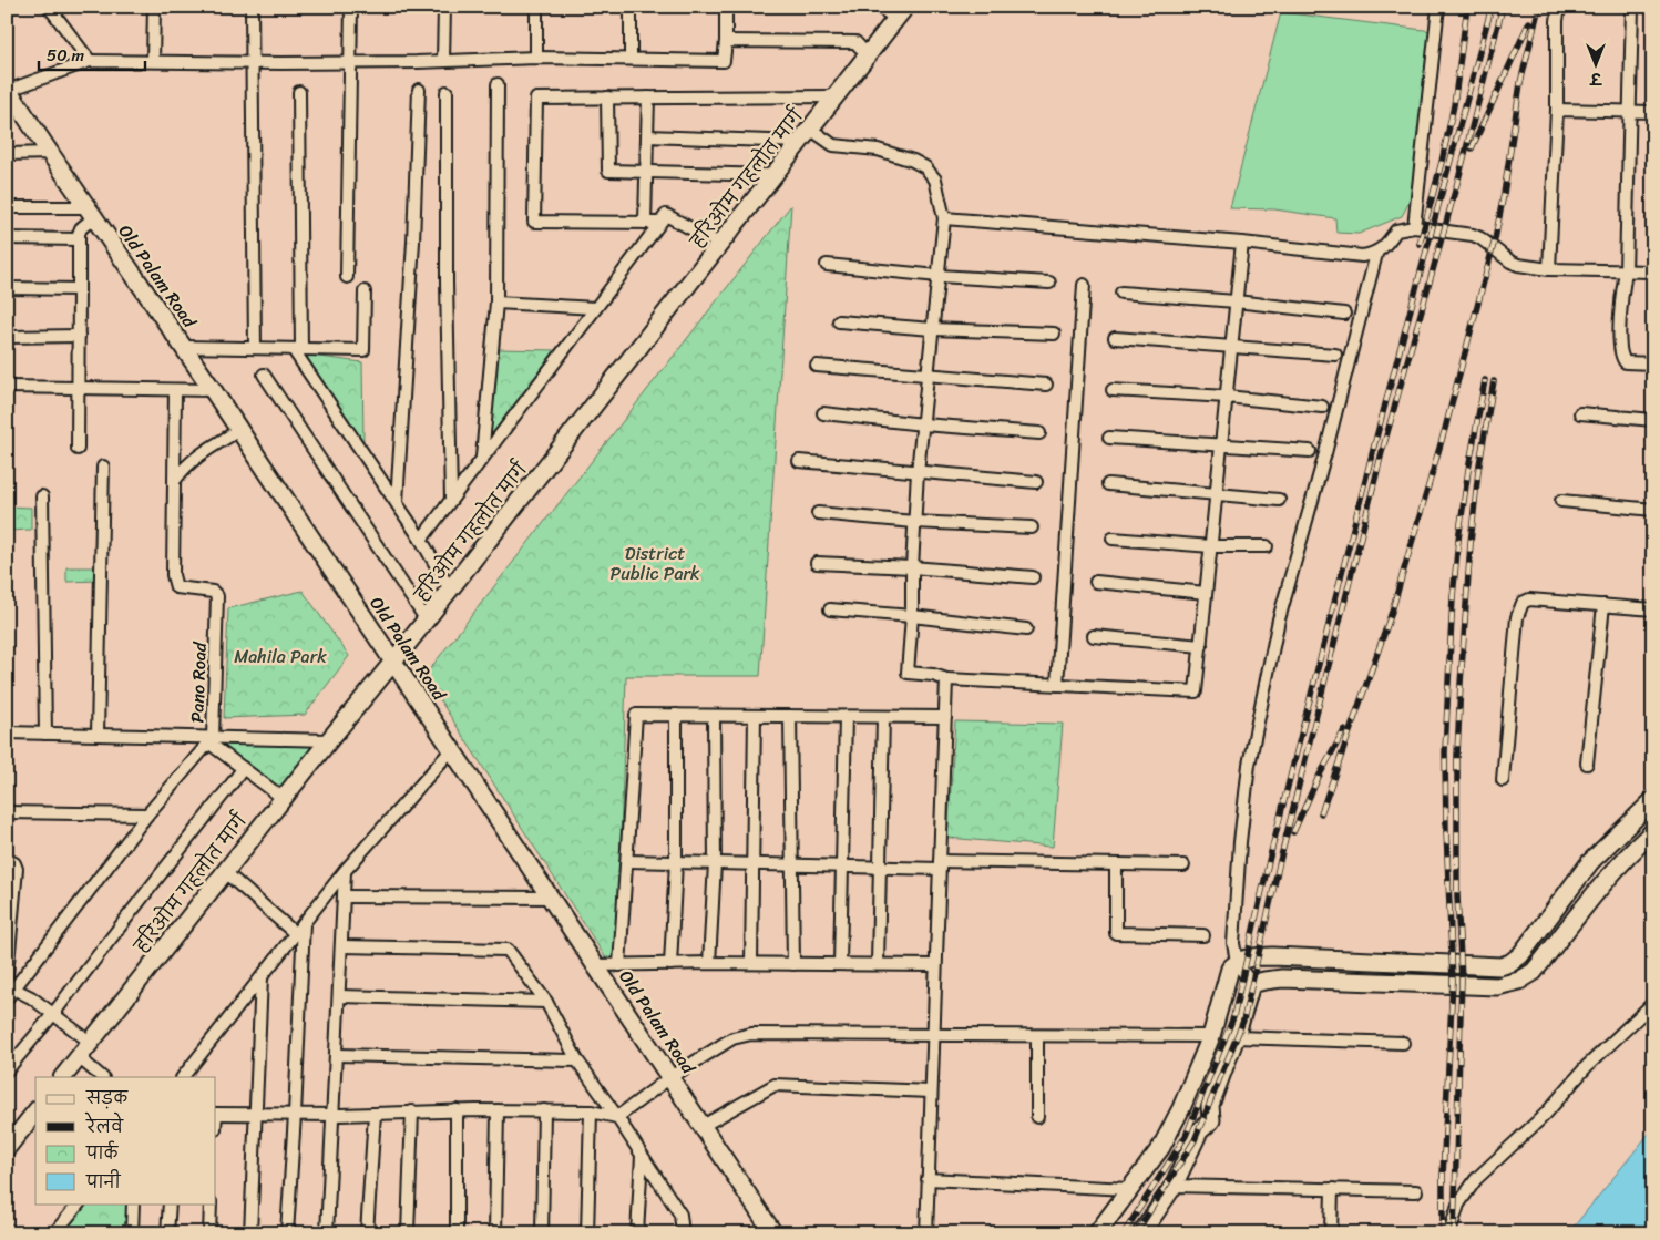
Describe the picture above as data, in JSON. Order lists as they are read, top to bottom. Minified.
{"streets":{"street":["हरिओम गहलोत मार्ग","Old Palam Road","Pano Road"]},"crossings":[["हरिओम गहलोत मार्ग","Old Palam Road"]],"parks":["District Public Park","Mahila Park"],"legend":["सड़क","रेलवे","पार्क","पानी"],"scale_bar":"50 m","north":"bottom"}
